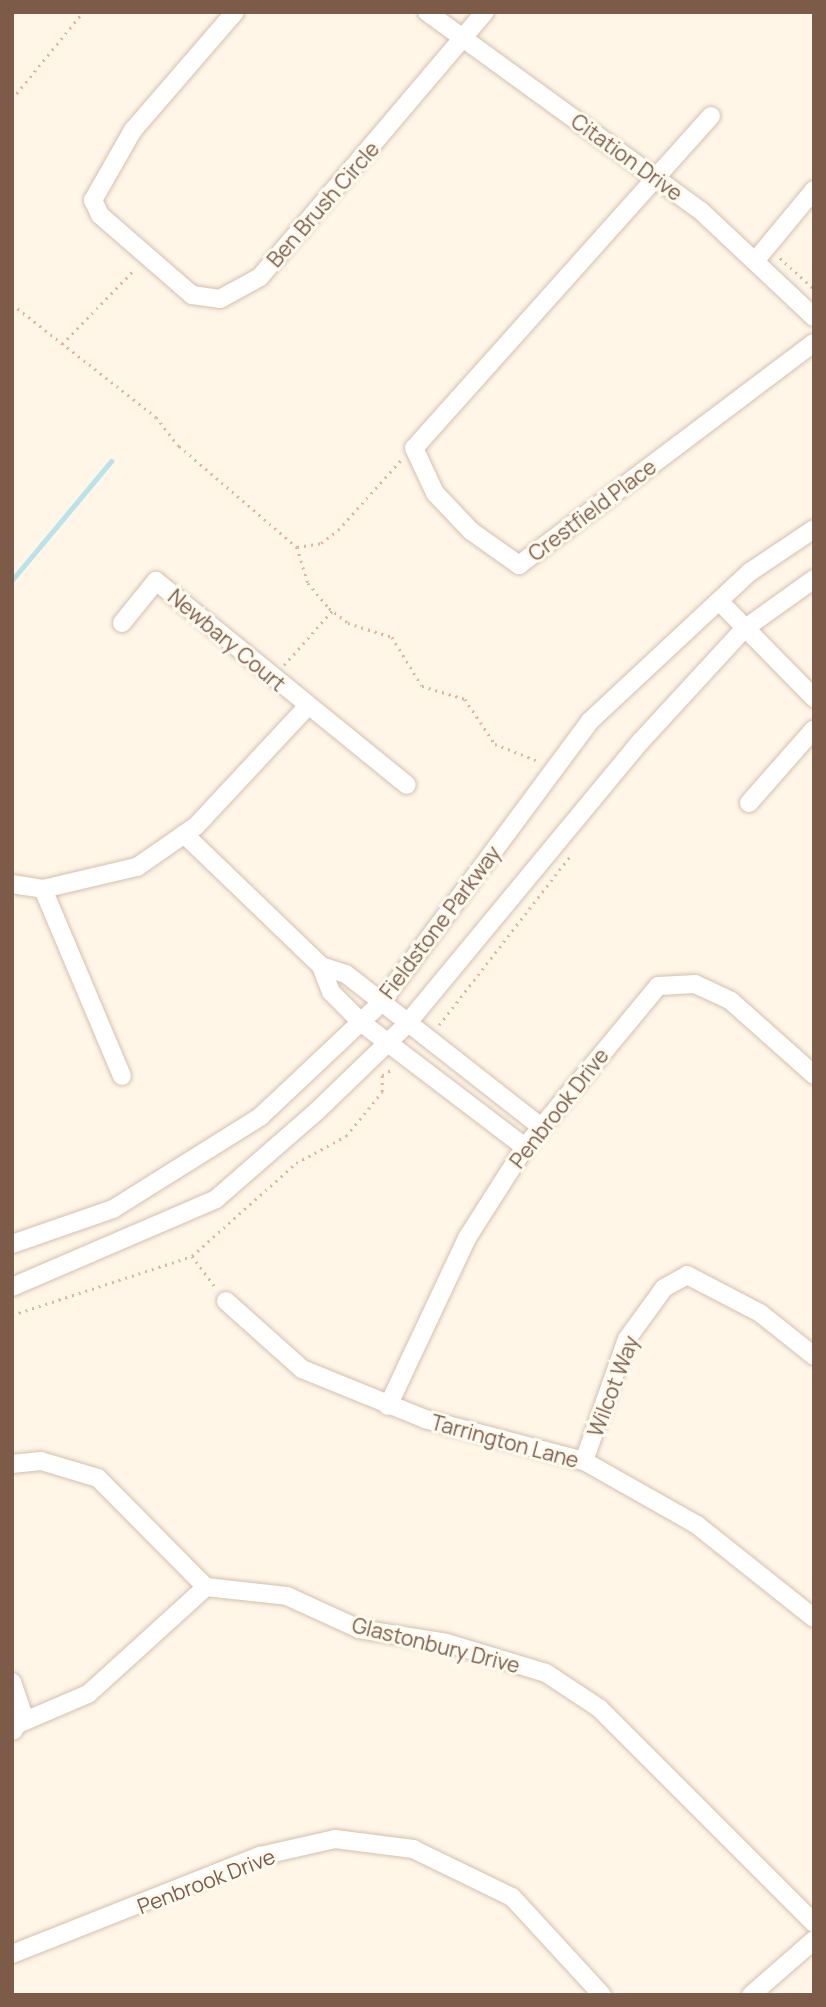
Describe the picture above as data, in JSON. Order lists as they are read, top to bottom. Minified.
{"streets":{"street":["Citation Drive","Ben Brush Circle","Crestfield Place","Newbary Court","Fieldstone Parkway","Penbrook Drive","Wilcot Way","Tarrington Lane","Glastonbury Drive"]},"crossings":[["Citation Drive","Ben Brush Circle"],["Penbrook Drive","Tarrington Lane"],["Wilcot Way","Tarrington Lane"]]}
